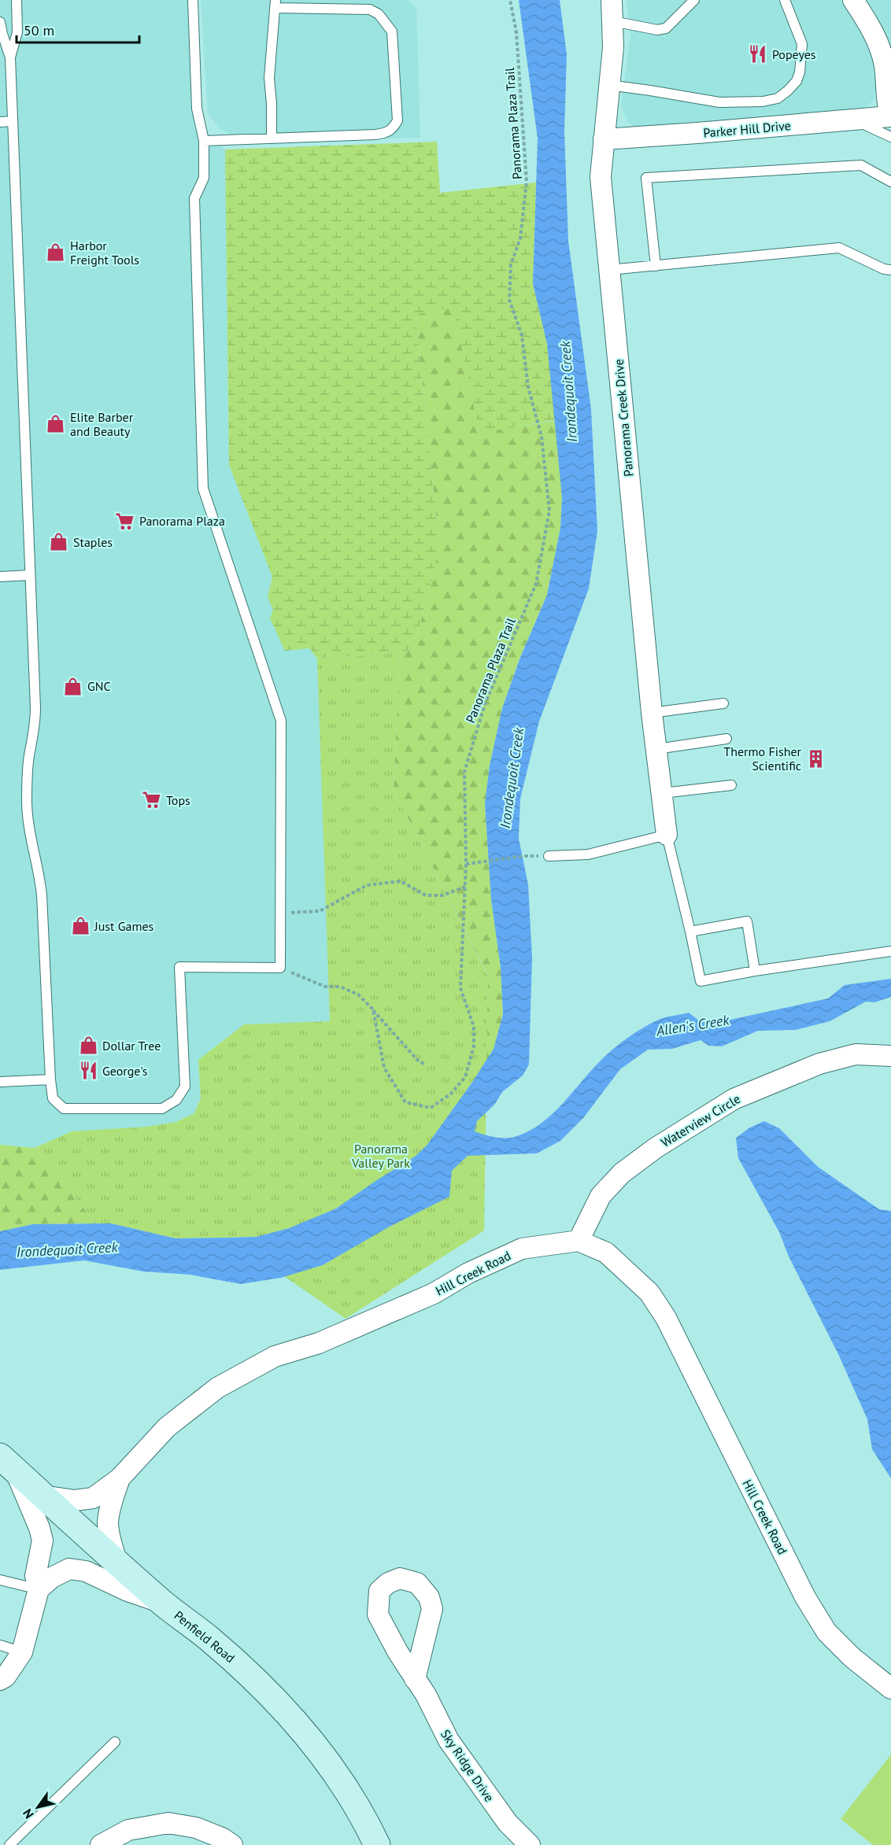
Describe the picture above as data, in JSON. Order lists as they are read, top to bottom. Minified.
{"streets":{"main road":["Penfield Road"],"street":["Parker Hill Drive","Panorama Creek Drive","Waterview Circle","Hill Creek Road","Sky Ridge Drive"],"path":["Panorama Plaza Trail"]},"crossings":[["Parker Hill Drive","Panorama Creek Drive"],["Waterview Circle","Hill Creek Road"],["Hill Creek Road","Penfield Road"]],"water":["Irondequoit Creek","Allen's Creek"],"parks":["Panorama Valley Park"],"places":{"restaurant":["Popeyes","George's"],"shop":["Harbor Freight Tools","Elite Barber and Beauty","Staples","GNC","Just Games","Dollar Tree"],"supermarket":["Panorama Plaza","Tops"],"building":["Thermo Fisher Scientific"]},"scale_bar":"50 m","north":"bottom left"}
